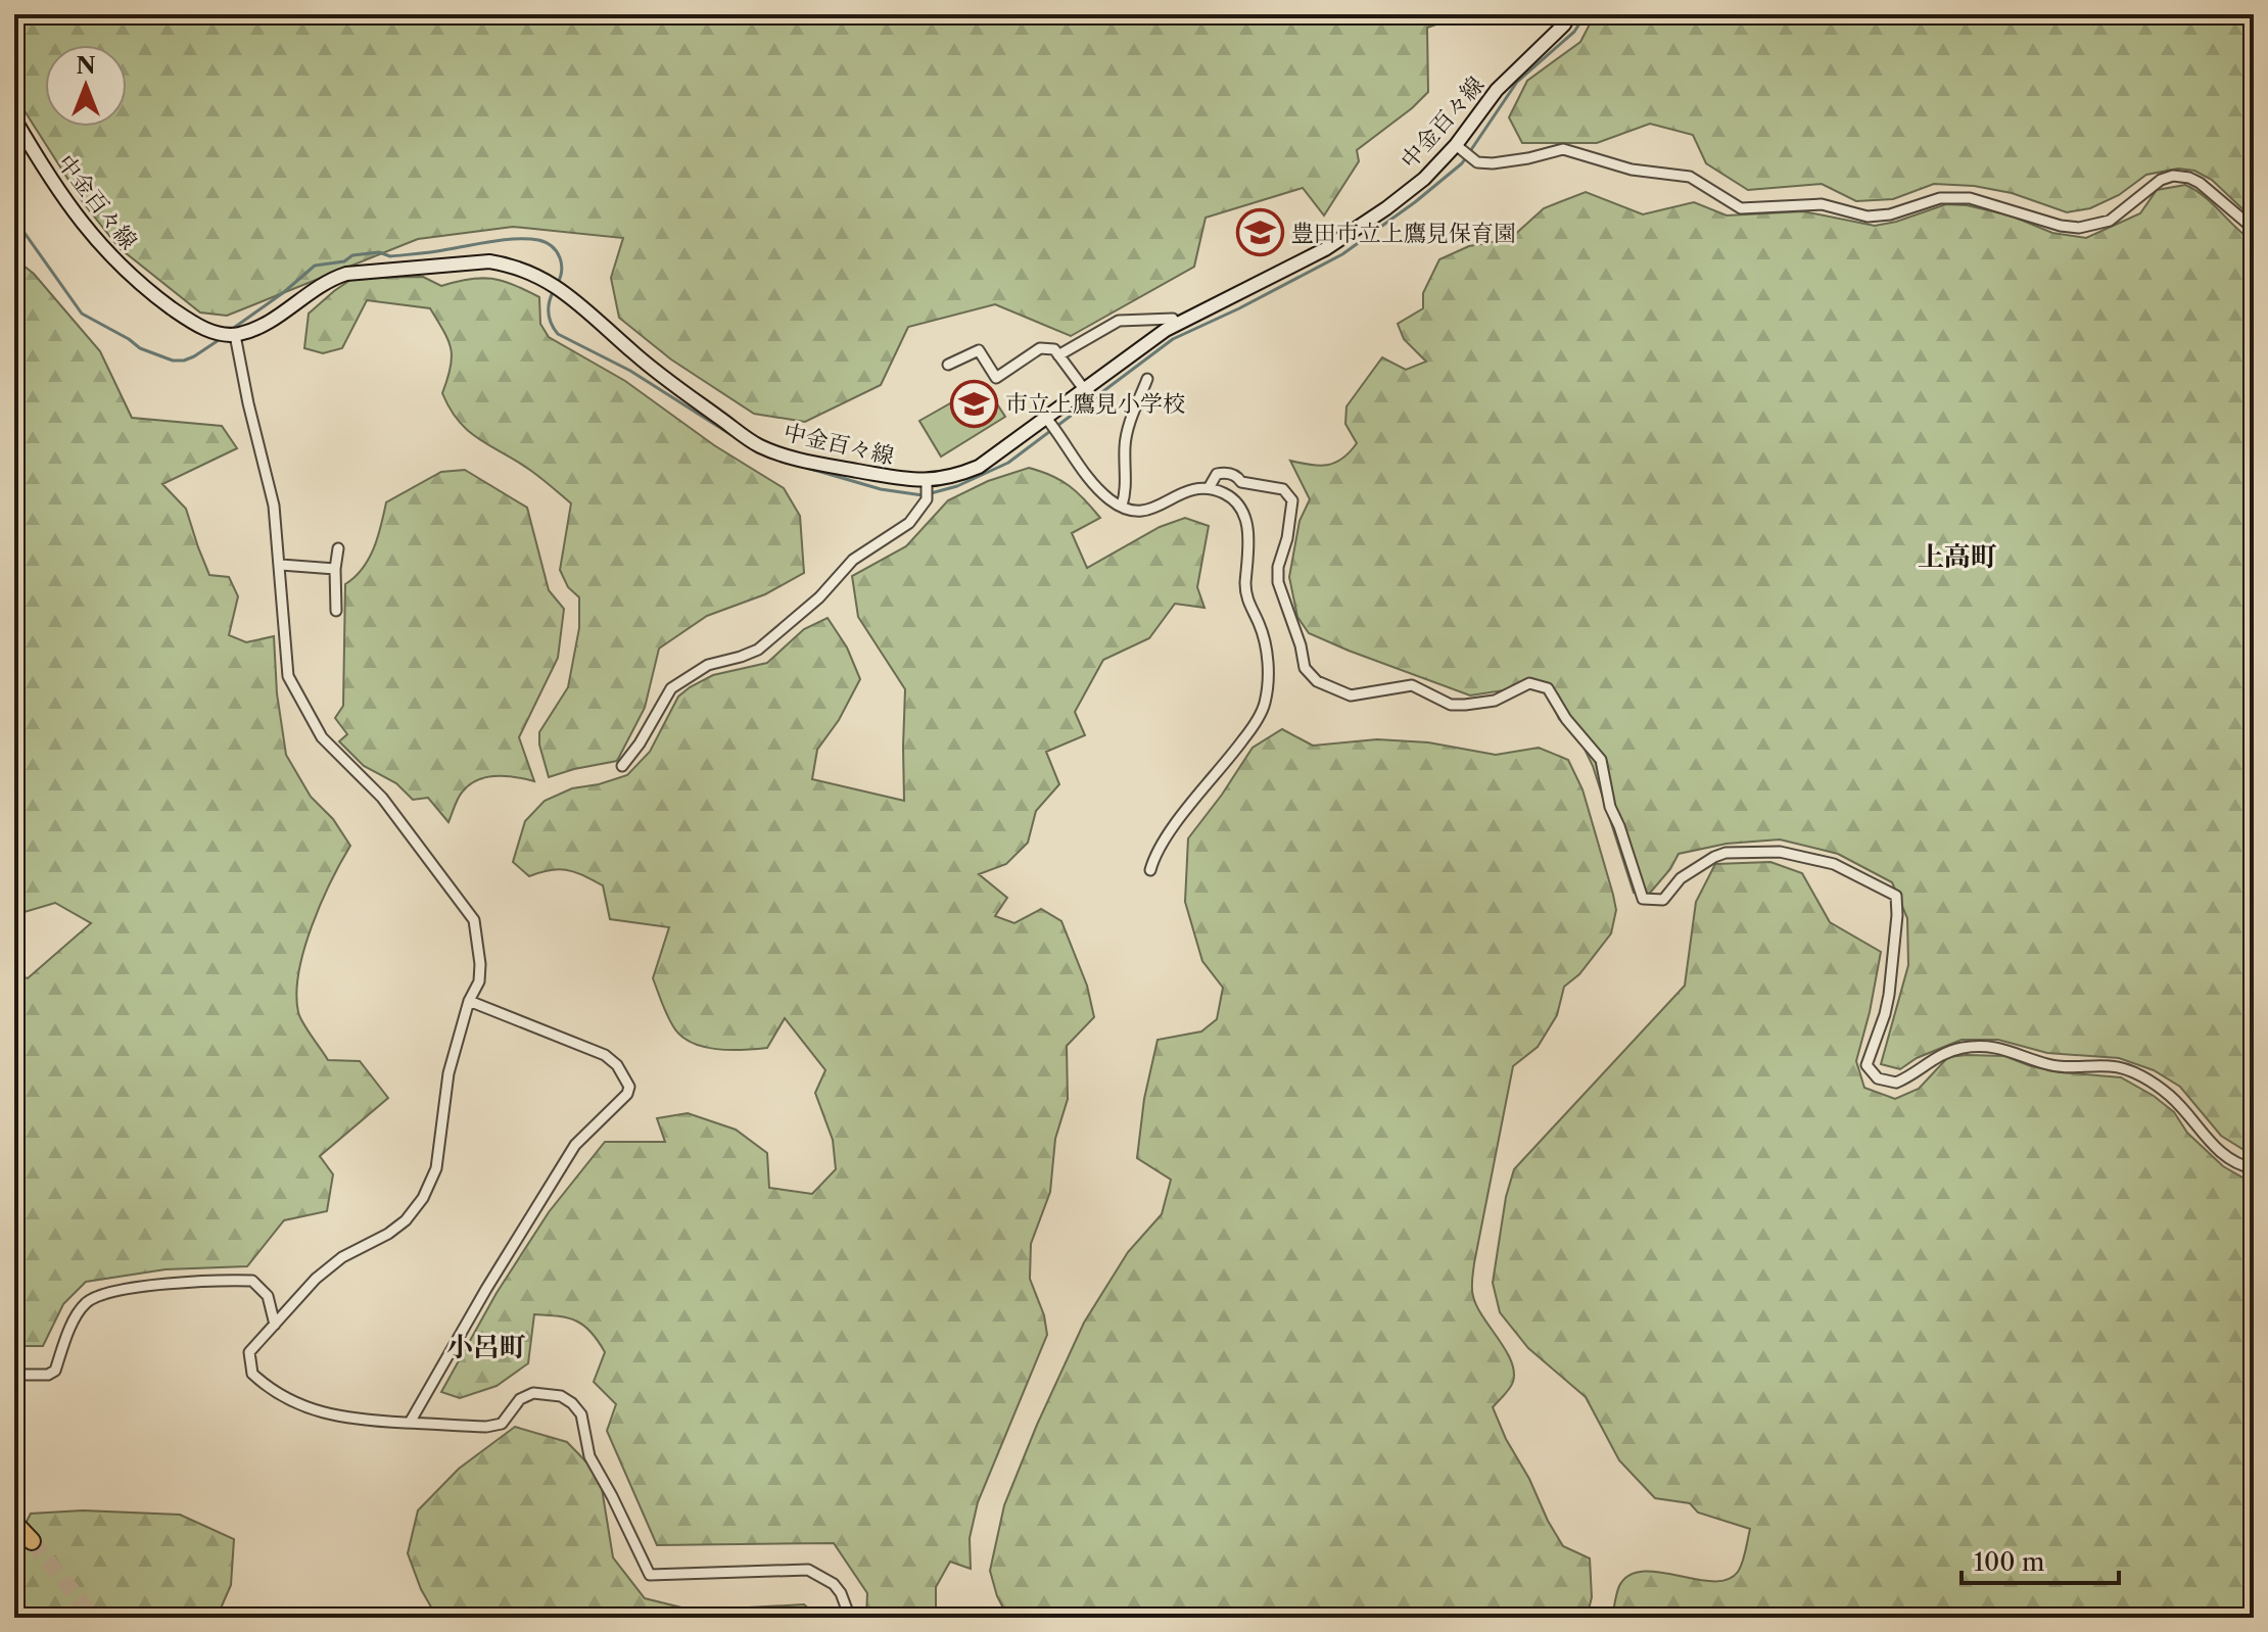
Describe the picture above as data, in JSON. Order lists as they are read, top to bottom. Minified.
{"streets":{"main road":["中金百々線"]},"districts":["上高町","小呂町"],"places":{"school or university":["豊田市立上鷹見保育園","市立上鷹見小学校"]},"scale_bar":"100 m","north":"top"}
